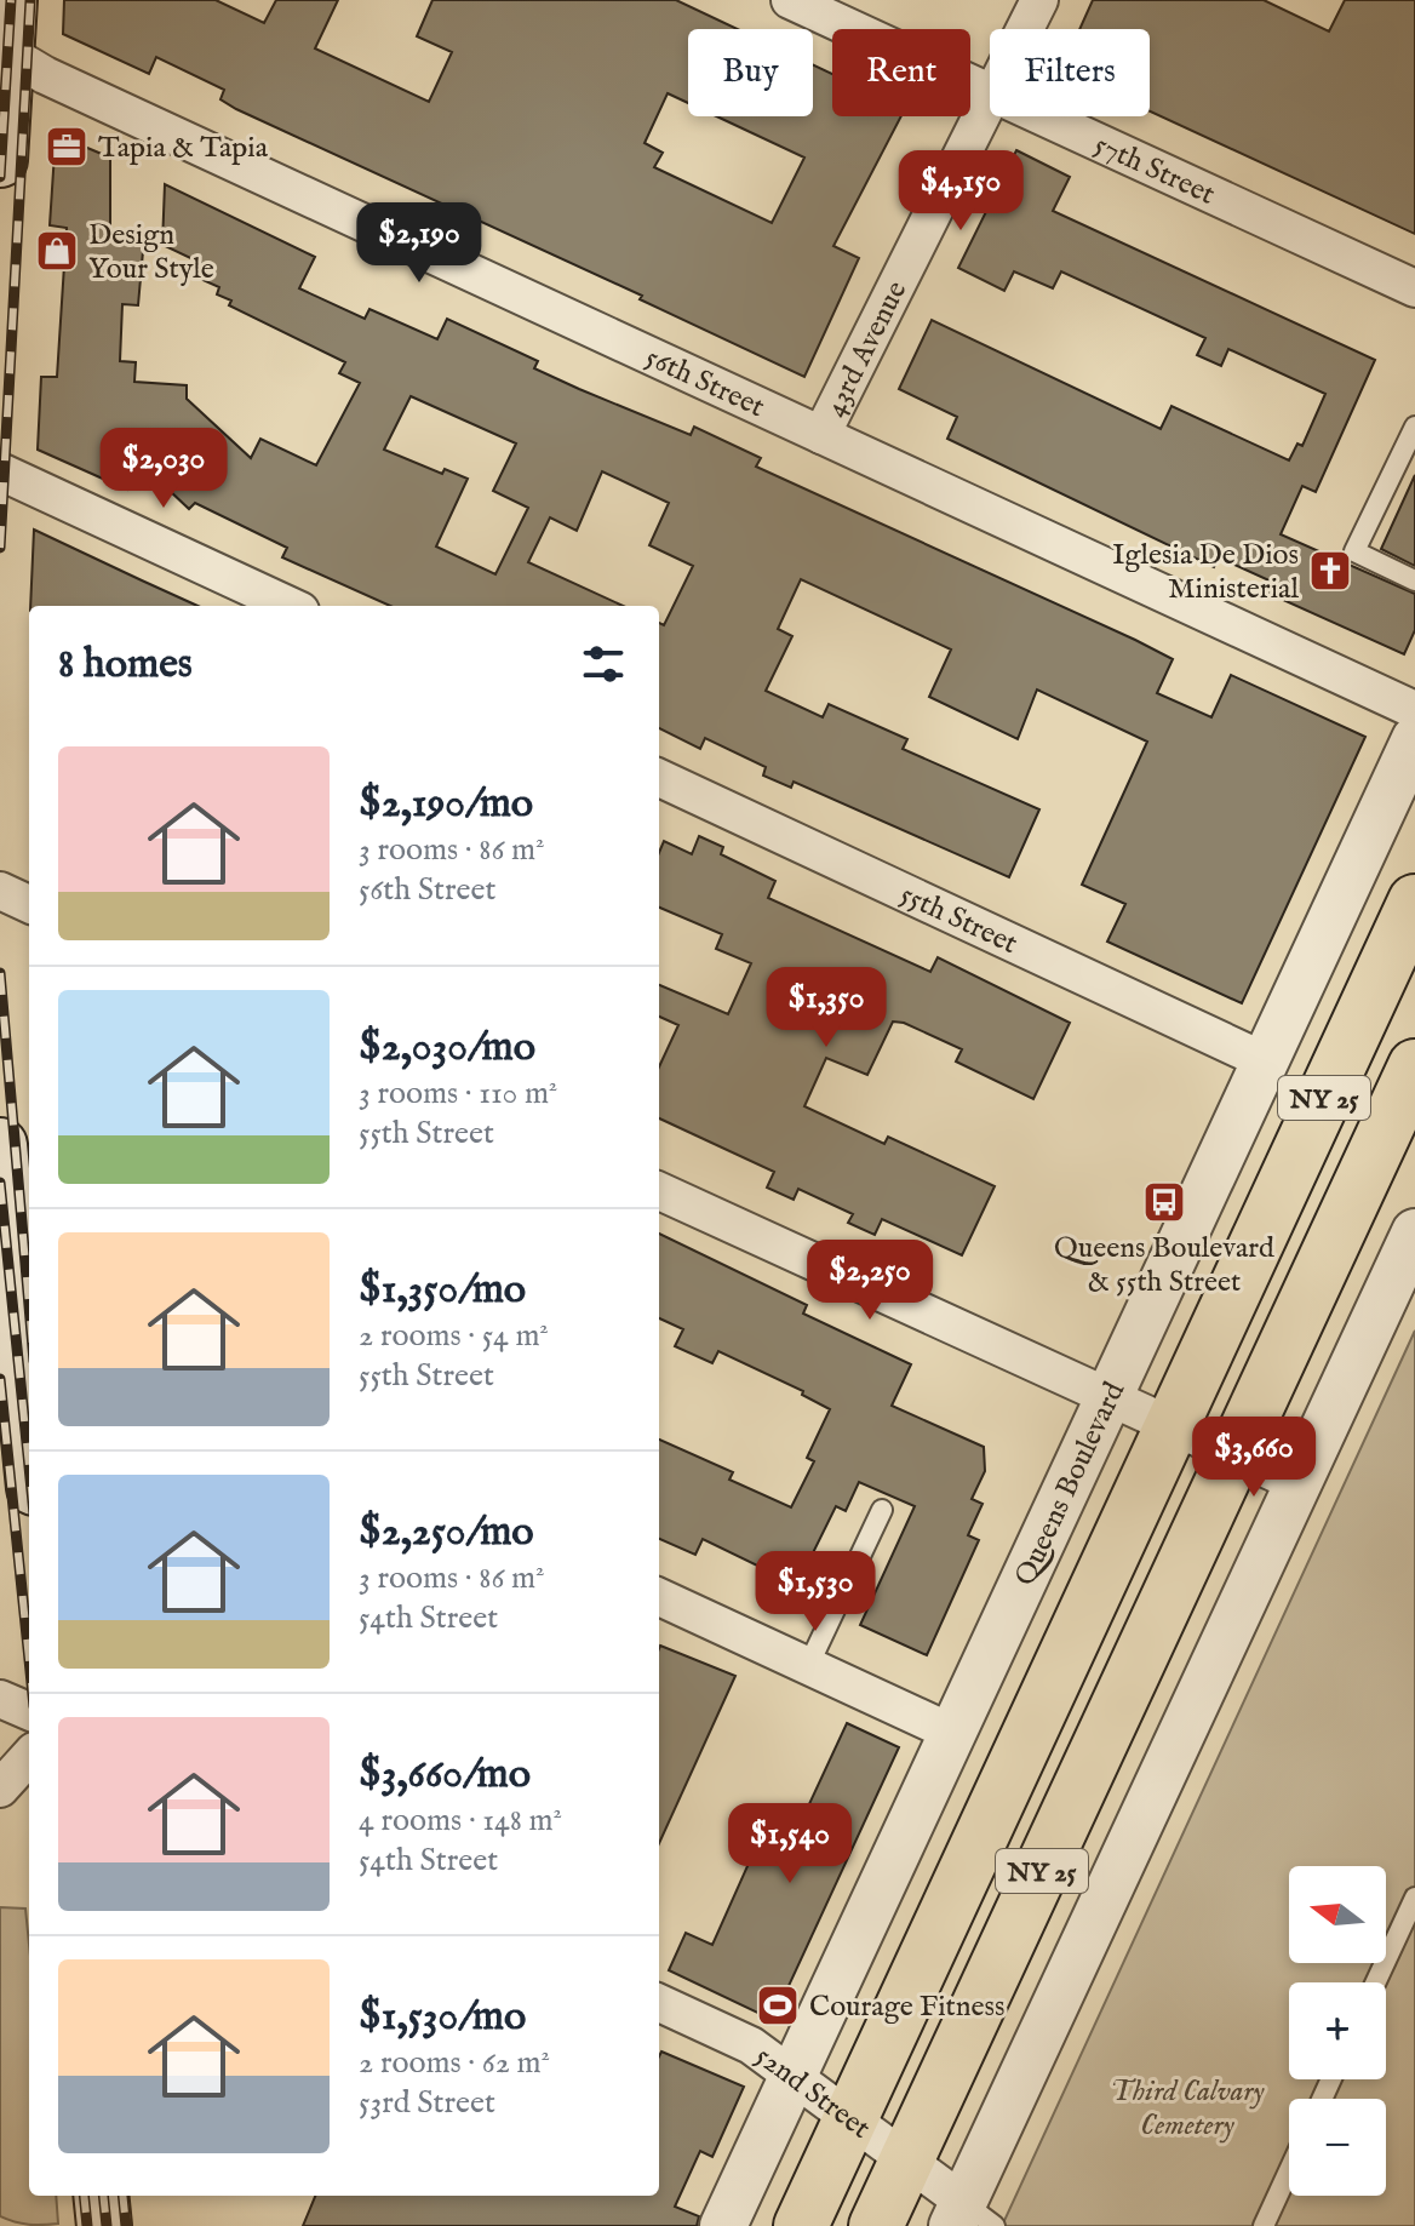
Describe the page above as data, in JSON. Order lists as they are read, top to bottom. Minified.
{"streets":{"main road":["NY 25"],"street":["57th Street","43rd Avenue","56th Street","55th Street","Queens Boulevard","52nd Street"]},"crossings":[["43rd Avenue","56th Street"],["55th Street","Queens Boulevard"],["NY 25","52nd Street"],["Queens Boulevard","52nd Street"]],"parks":["Third Calvary Cemetery"],"places":{"office":["Tapia & Tapia"],"shop":["Design Your Style"],"church":["Iglesia De Dios Ministerial"],"bus stop":["Queens Boulevard & 55th Street"],"sports":["Courage Fitness"]},"north":"left","page":{"chip":["Buy","Rent","Filters"],"price":["$4,150","$2,190","$2,030","$1,350","$2,250","$3,660","$1,530","$1,540"],"heading":"8 homes","list":[{"name":"$2,190/mo","note":"3 rooms · 86 m² · 56th Street"},{"name":"$2,030/mo","note":"3 rooms · 110 m² · 55th Street"},{"name":"$1,350/mo","note":"2 rooms · 54 m² · 55th Street"},{"name":"$2,250/mo","note":"3 rooms · 86 m² · 54th Street"},{"name":"$3,660/mo","note":"4 rooms · 148 m² · 54th Street"},{"name":"$1,530/mo","note":"2 rooms · 62 m² · 53rd Street"}],"map_buttons":["+","−"]}}
